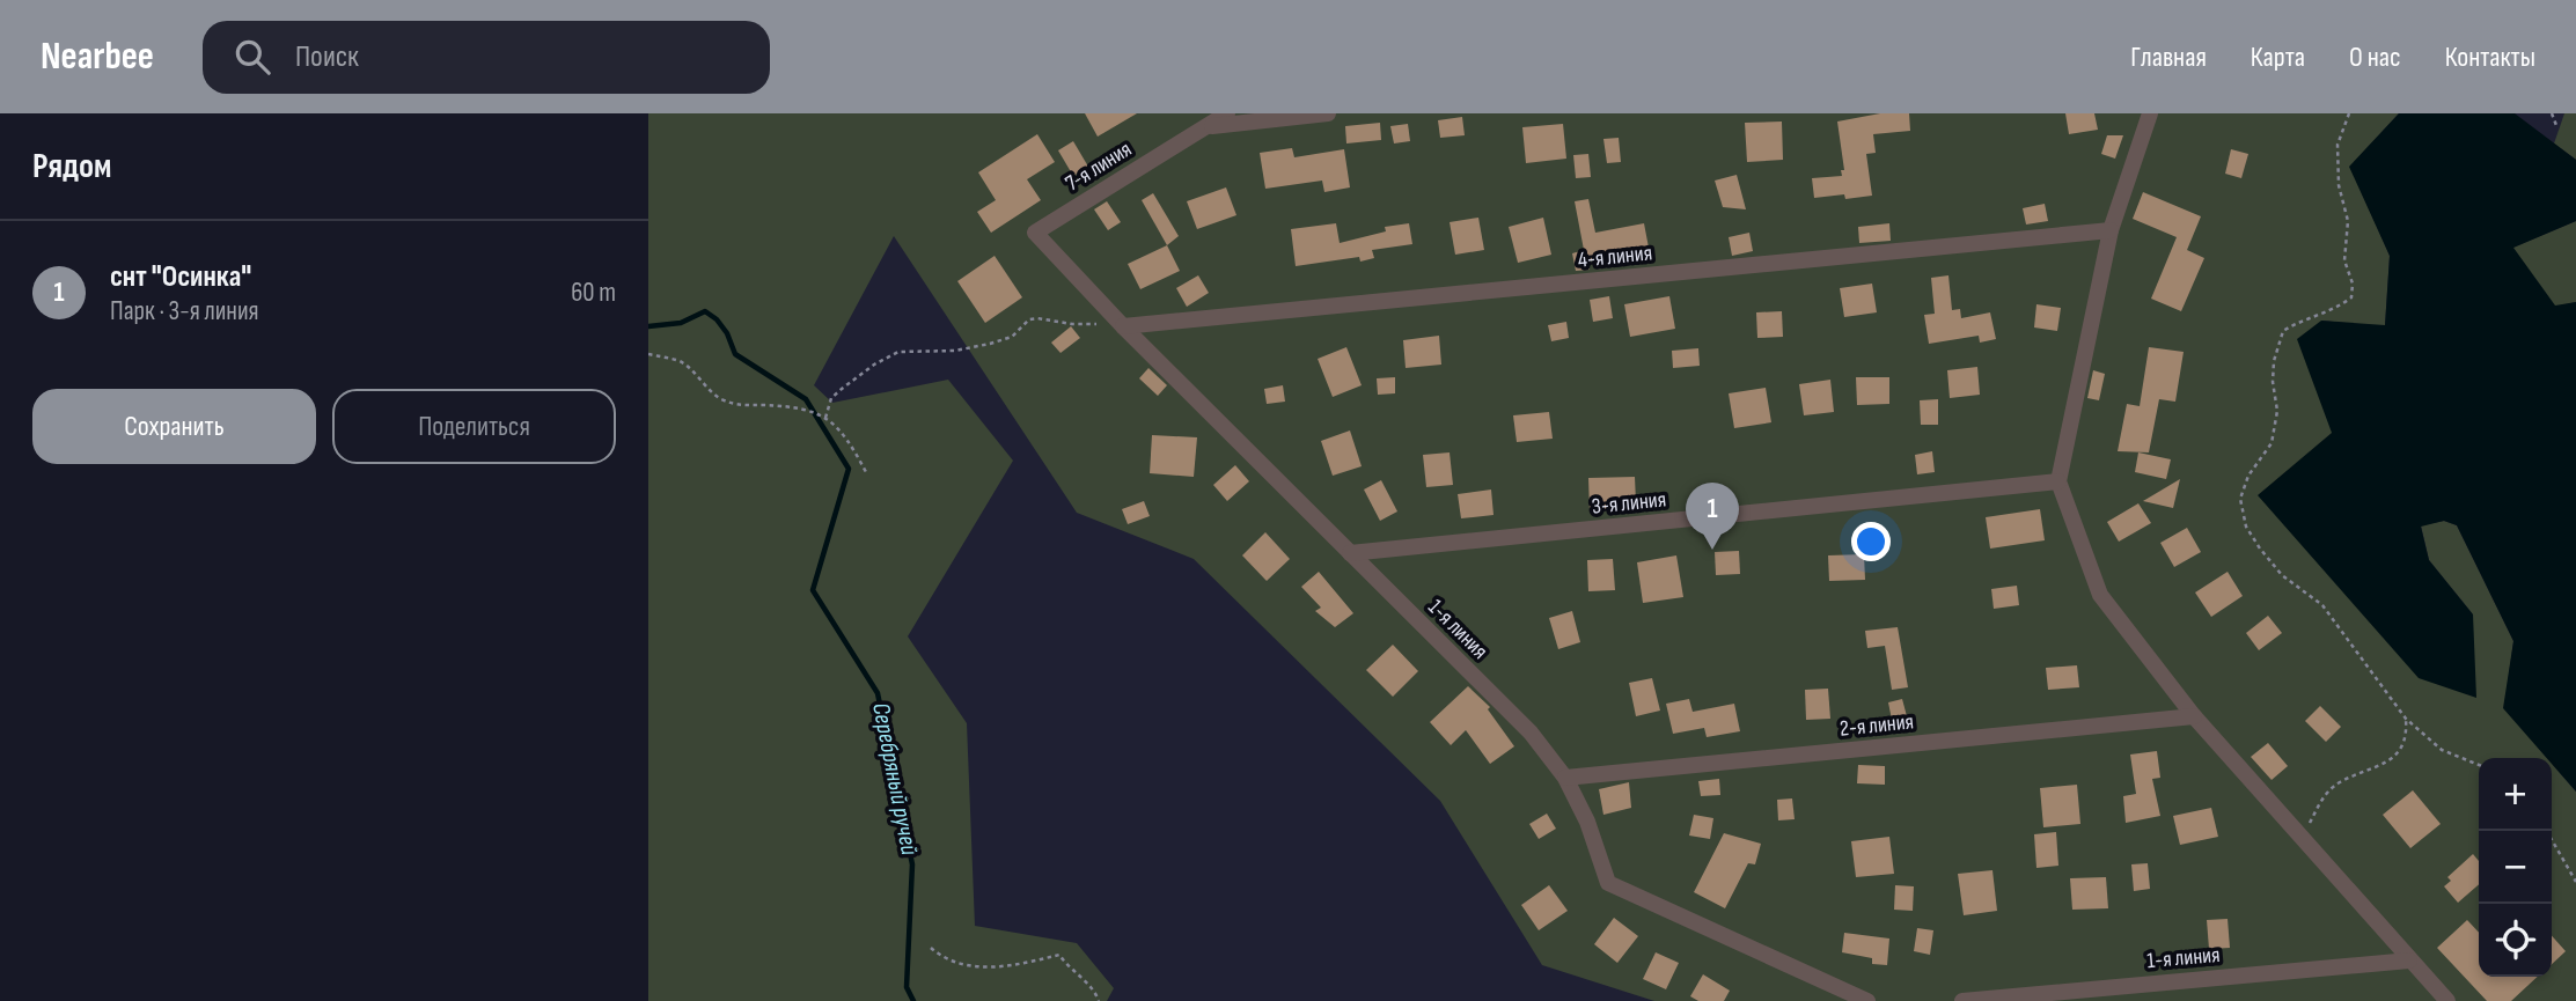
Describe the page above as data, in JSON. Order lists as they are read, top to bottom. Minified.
{"streets":{"street":["7-я линия","4-я линия","3-я линия","1-я линия","2-я линия"]},"crossings":[["7-я линия","1-я линия"],["4-я линия","1-я линия"],["3-я линия","1-я линия"],["1-я линия","2-я линия"]],"water":["Серебряный ручей"],"page":{"header":"Nearbee","search":"Поиск","nav":["Главная","Карта","О нас","Контакты"],"heading":"Рядом","list":[{"mark":"1","name":"снт \"Осинка\"","note":"Парк · 3-я линия","value":"60 m"}],"buttons":["Сохранить","Поделиться"],"pins":"1","map_buttons":["+","−"]}}
